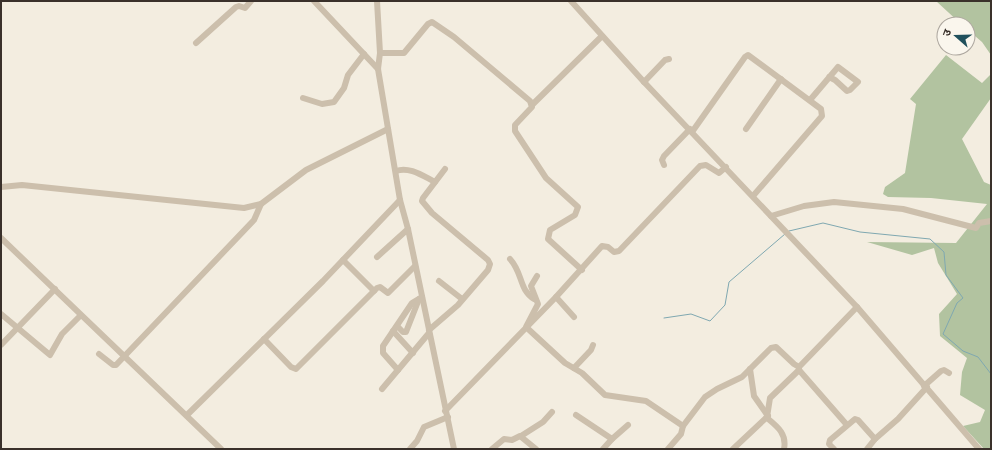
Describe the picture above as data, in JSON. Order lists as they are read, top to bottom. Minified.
{"north":"left"}
